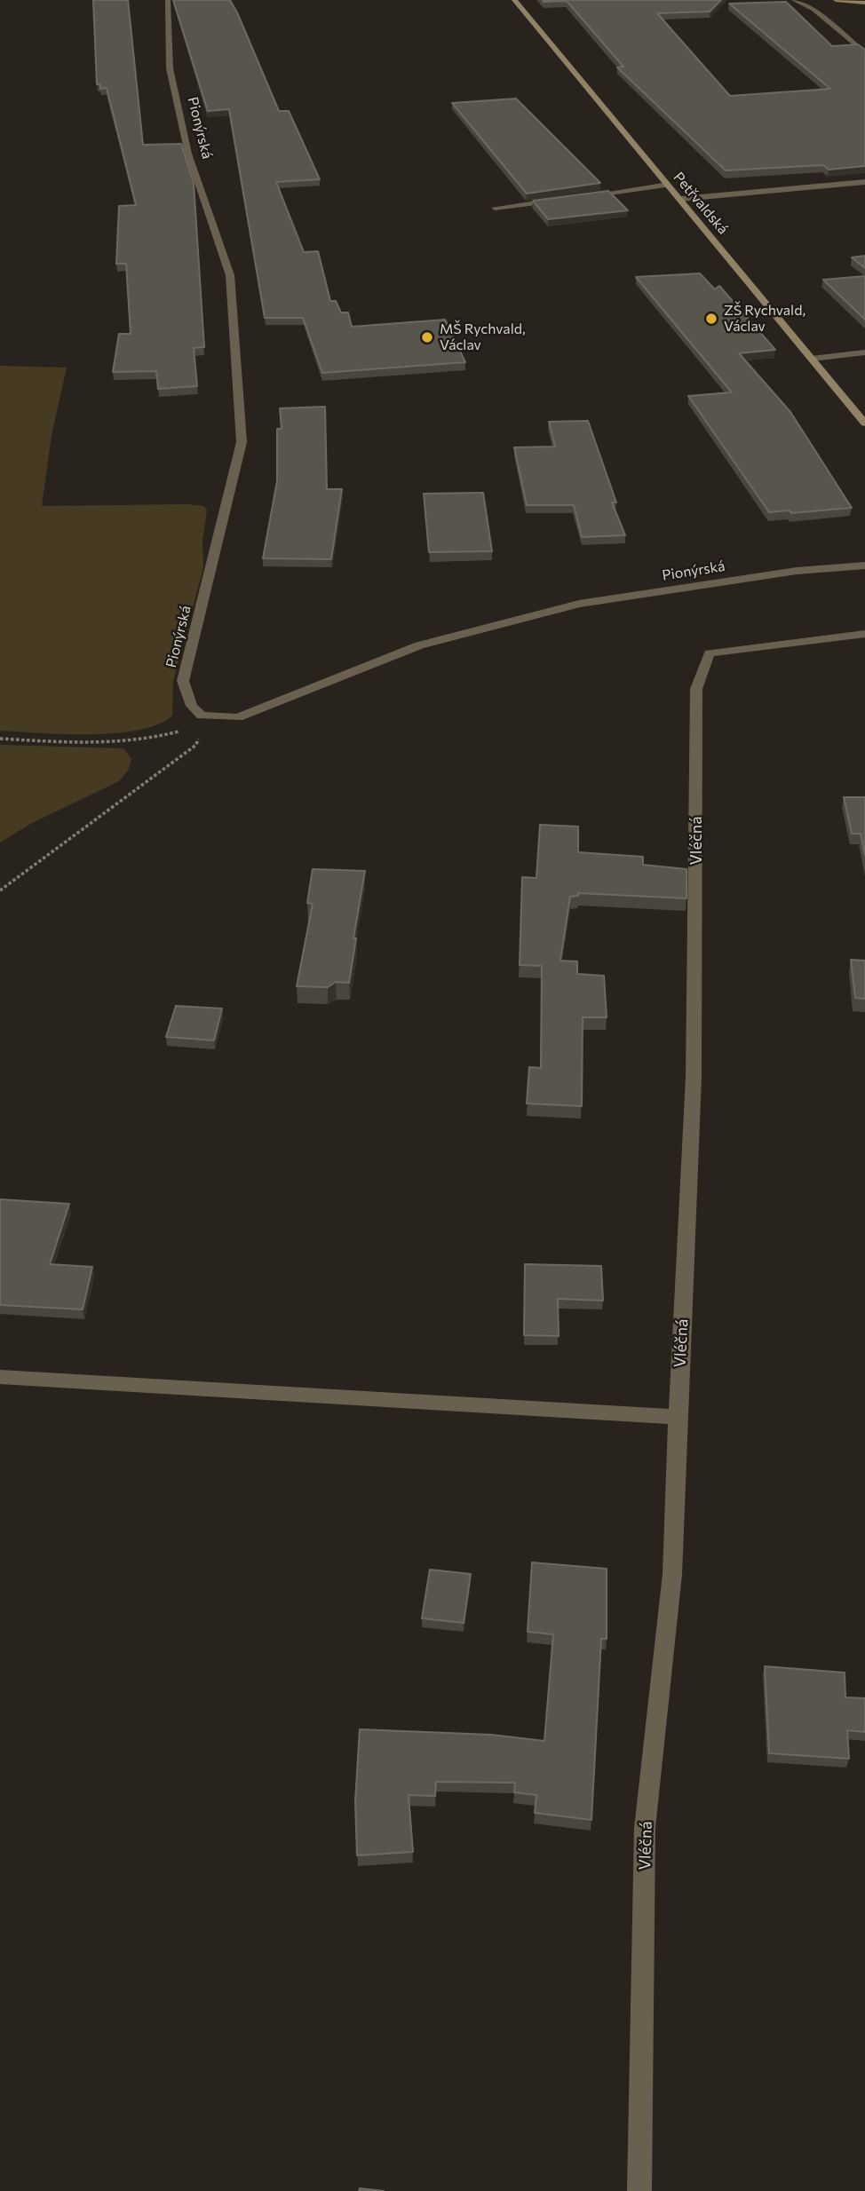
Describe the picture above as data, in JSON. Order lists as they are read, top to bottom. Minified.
{"streets":{"street":["Pionýrská","Petřvaldská","Vléčná"]},"places":["ZŠ Rychvald, Václav","MŠ Rychvald, Václav"]}
